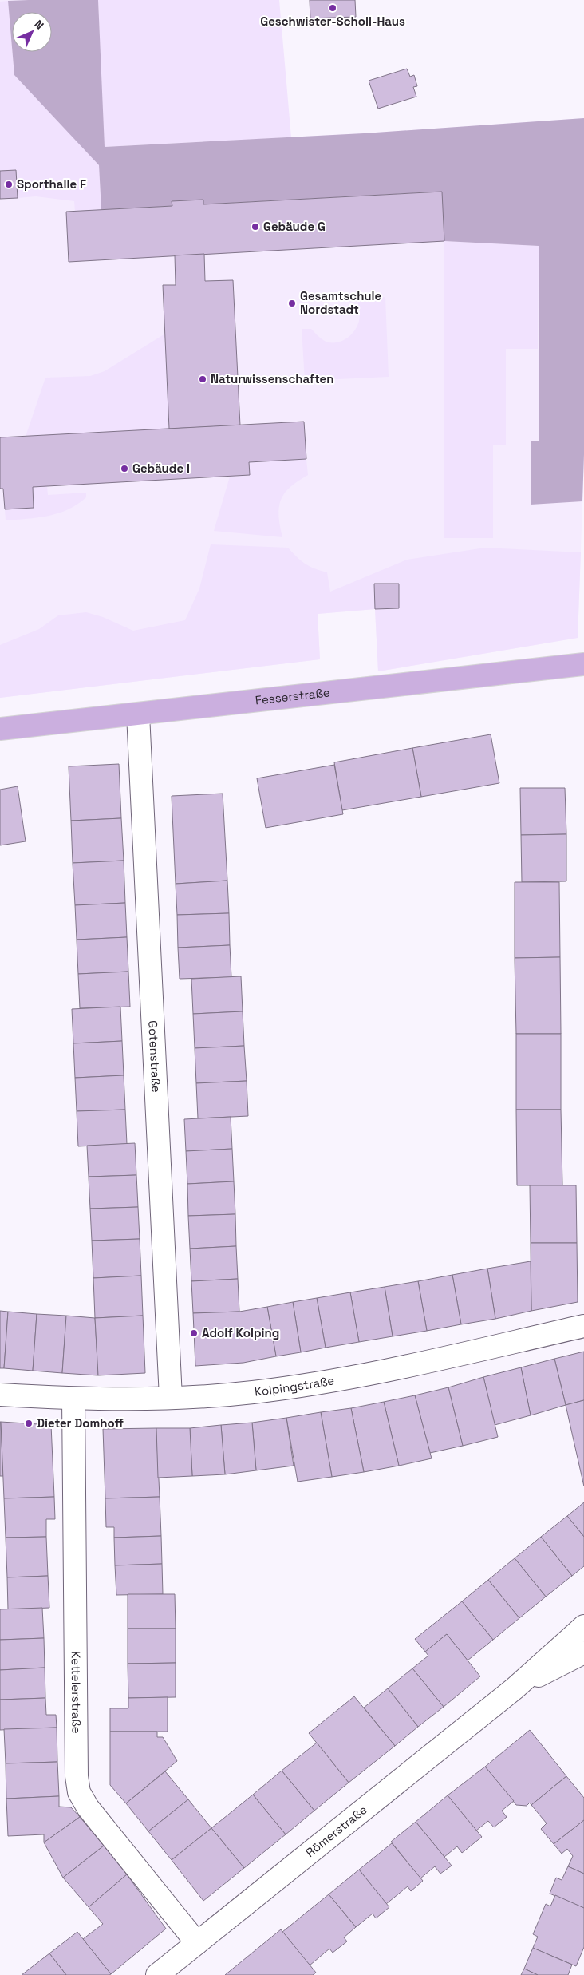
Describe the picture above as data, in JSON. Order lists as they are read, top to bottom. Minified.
{"streets":{"main road":["Fesserstraße"],"street":["Gotenstraße","Kolpingstraße","Kettelerstraße","Römerstraße"]},"crossings":[["Fesserstraße","Gotenstraße"],["Gotenstraße","Kolpingstraße"],["Kolpingstraße","Kettelerstraße"],["Kettelerstraße","Römerstraße"]],"places":["Geschwister-Scholl-Haus","Sporthalle F","Gebäude G","Gesamtschule Nordstadt","Naturwissenschaften","Gebäude I","Adolf Kolping","Dieter Domhoff"],"north":"top right"}
